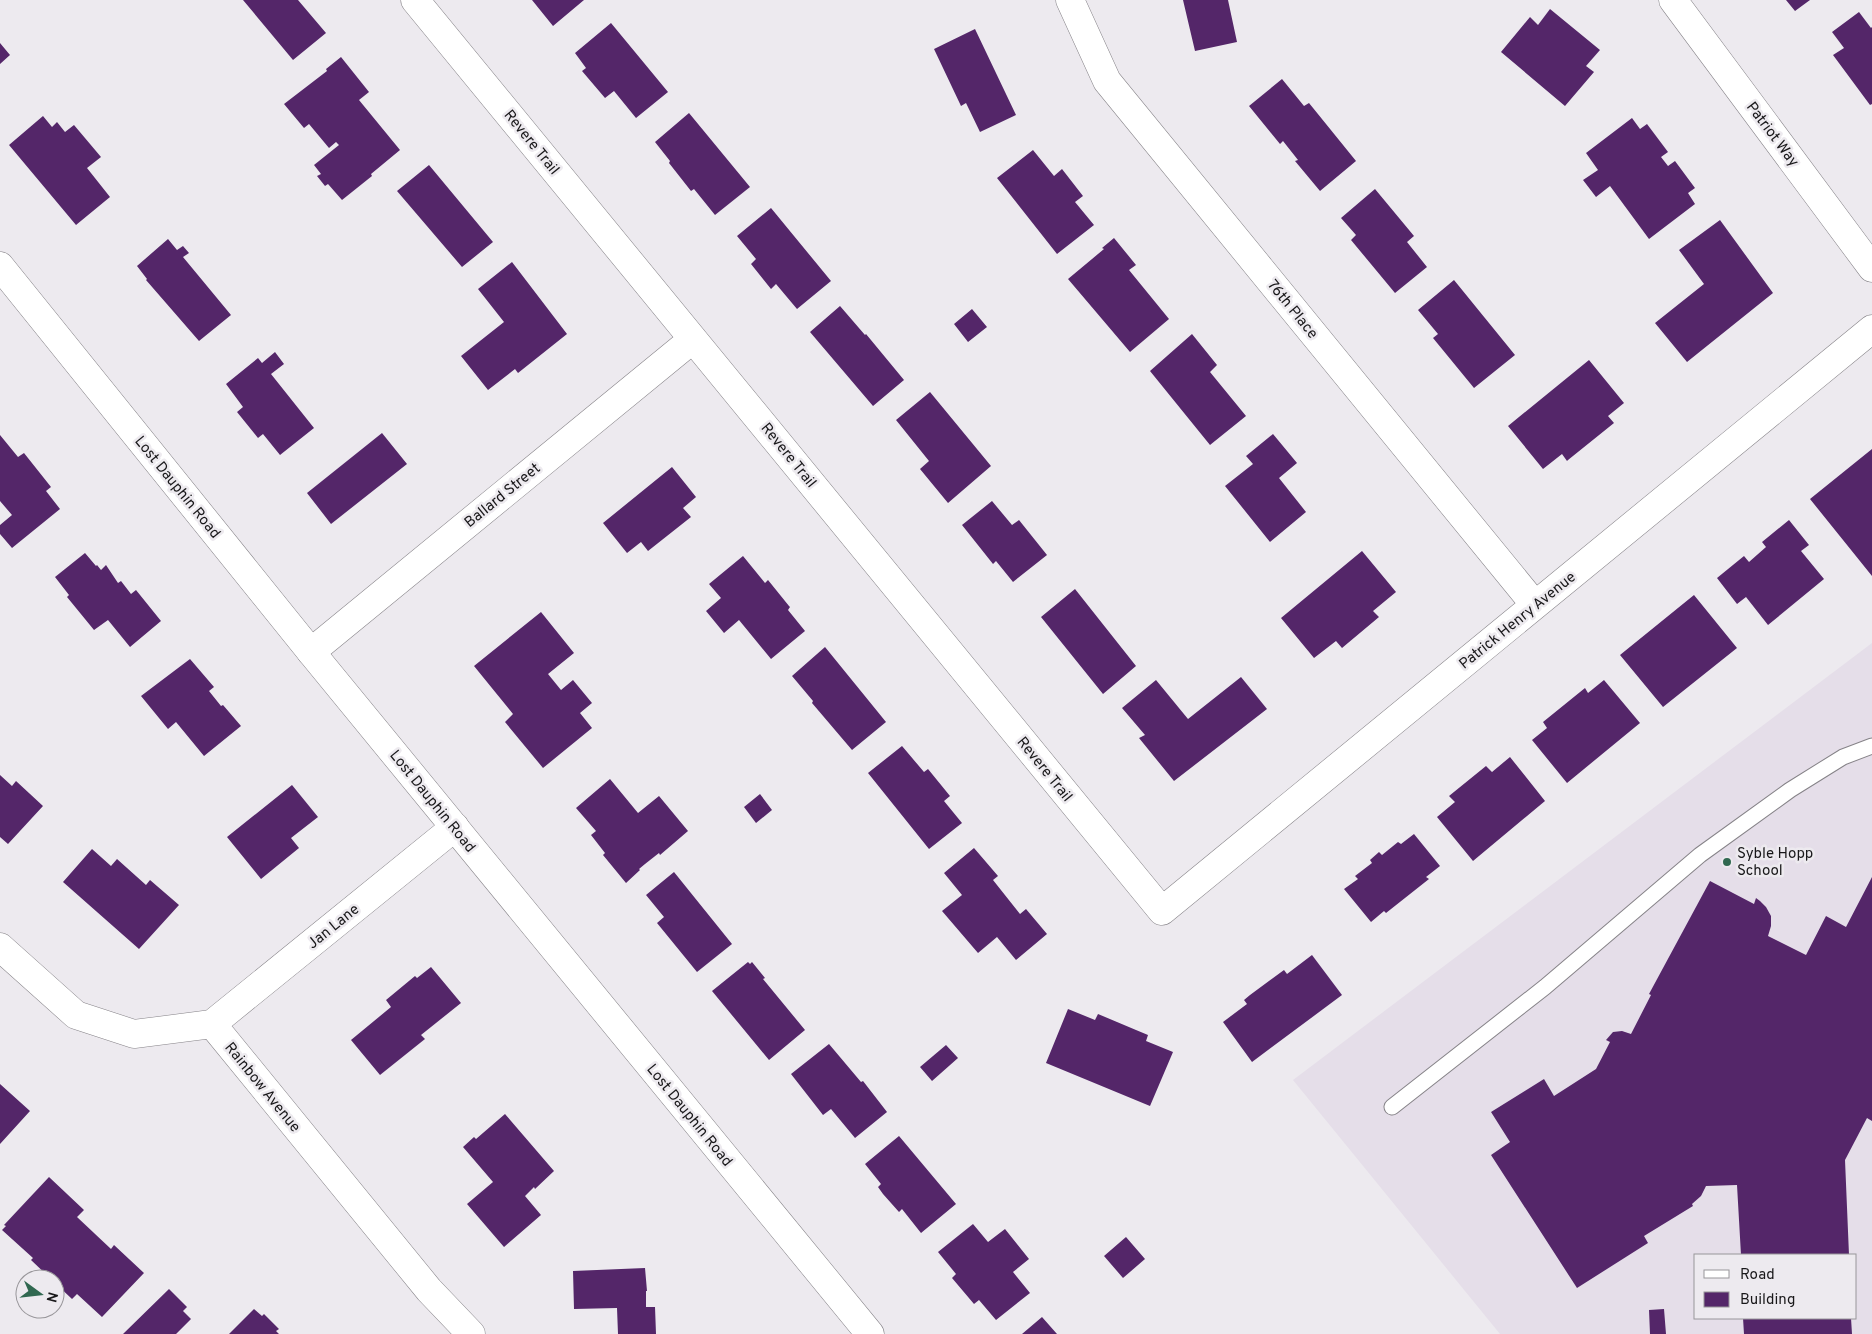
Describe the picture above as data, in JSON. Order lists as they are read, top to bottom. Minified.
{"streets":{"street":["Patriot Way","Revere Trail","76th Place","Lost Dauphin Road","Ballard Street","Patrick Henry Avenue","Jan Lane","Rainbow Avenue"]},"crossings":[["Revere Trail","Ballard Street"],["Revere Trail","Patrick Henry Avenue"],["76th Place","Patrick Henry Avenue"],["Lost Dauphin Road","Ballard Street"],["Lost Dauphin Road","Jan Lane"],["Jan Lane","Rainbow Avenue"]],"places":["Syble Hopp School"],"legend":["Road","Building"],"north":"right"}
